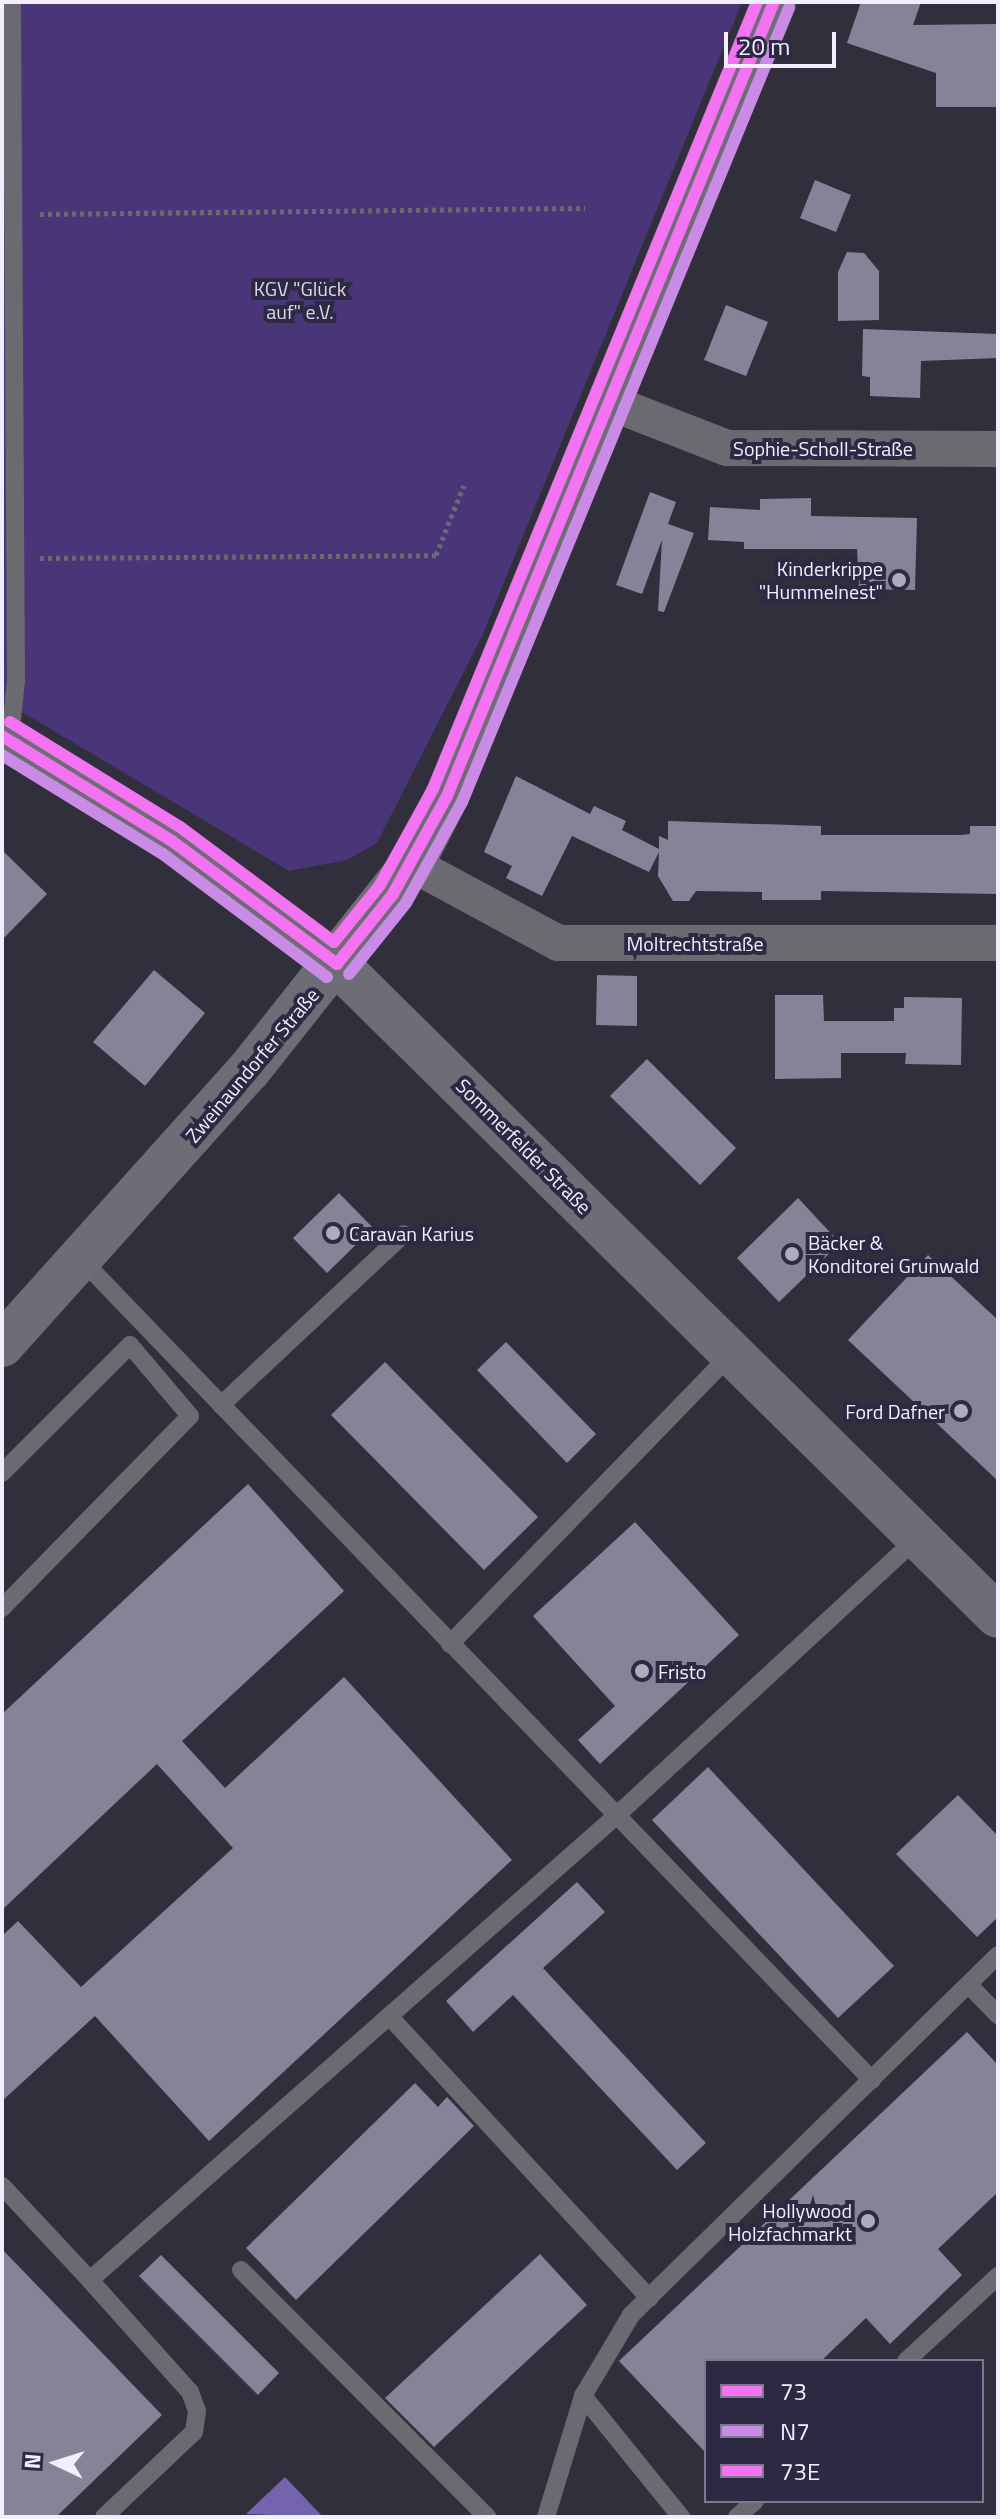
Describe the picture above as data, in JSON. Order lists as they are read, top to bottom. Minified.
{"streets":{"street":["Sophie-Scholl-Straße","Moltrechtstraße","Zweinaundorfer Straße","Sommerfelder Straße"]},"crossings":[["Sophie-Scholl-Straße","Zweinaundorfer Straße"],["Moltrechtstraße","Zweinaundorfer Straße"],["Zweinaundorfer Straße","Sommerfelder Straße"]],"parks":["KGV \"Glück auf\" e.V."],"places":["Kinderkrippe \"Hummelnest\"","Caravan Karius","Bäcker & Konditorei Grunwald","Ford Dafner","Fristo","Hollywood Holzfachmarkt"],"lines":["transit line 73","transit line 73E","transit line N7"],"legend":["73","N7","73E"],"scale_bar":"20 m","north":"left"}
